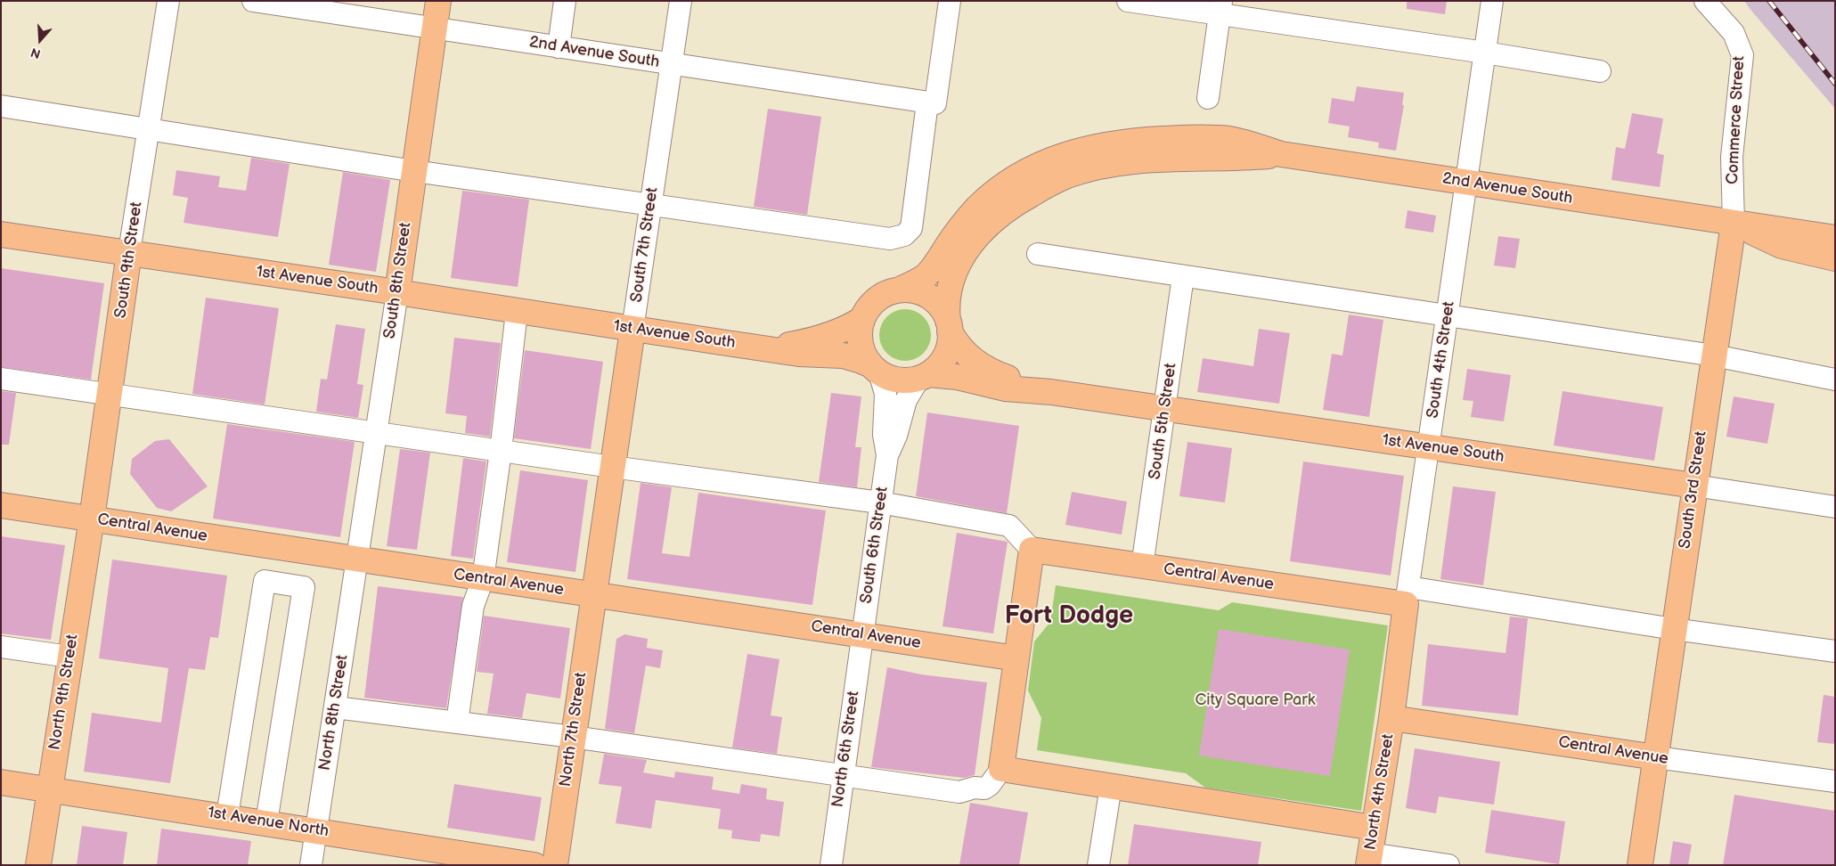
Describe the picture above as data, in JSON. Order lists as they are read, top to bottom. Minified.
{"streets":{"main road":["2nd Avenue South","South 7th Street","South 9th Street","1st Avenue South","South 8th Street","South 4th Street","South 3rd Street","Central Avenue","North 9th Street","North 7th Street","North 4th Street","1st Avenue North"],"street":["Commerce Street","South 5th Street","South 6th Street","North 8th Street","North 6th Street"]},"crossings":[["2nd Avenue South","Commerce Street"],["2nd Avenue South","South 7th Street"],["2nd Avenue South","1st Avenue South"],["2nd Avenue South","South 8th Street"],["2nd Avenue South","South 4th Street"],["2nd Avenue South","South 3rd Street"],["2nd Avenue South","South 6th Street"],["Commerce Street","South 3rd Street"],["South 7th Street","1st Avenue South"],["South 7th Street","Central Avenue"],["South 7th Street","North 7th Street"],["South 9th Street","1st Avenue South"],["South 9th Street","Central Avenue"],["South 9th Street","North 9th Street"],["1st Avenue South","South 8th Street"],["1st Avenue South","South 4th Street"],["1st Avenue South","South 5th Street"],["1st Avenue South","South 3rd Street"],["1st Avenue South","South 6th Street"],["South 8th Street","Central Avenue"],["South 8th Street","North 8th Street"],["South 4th Street","Central Avenue"],["South 4th Street","North 4th Street"],["South 5th Street","Central Avenue"],["South 3rd Street","Central Avenue"],["Central Avenue","South 6th Street"],["Central Avenue","North 9th Street"],["Central Avenue","North 8th Street"],["Central Avenue","North 7th Street"],["Central Avenue","North 6th Street"],["Central Avenue","North 4th Street"],["South 6th Street","North 6th Street"],["North 9th Street","1st Avenue North"],["North 8th Street","1st Avenue North"]],"districts":["Fort Dodge"],"parks":["City Square Park"],"north":"bottom"}
